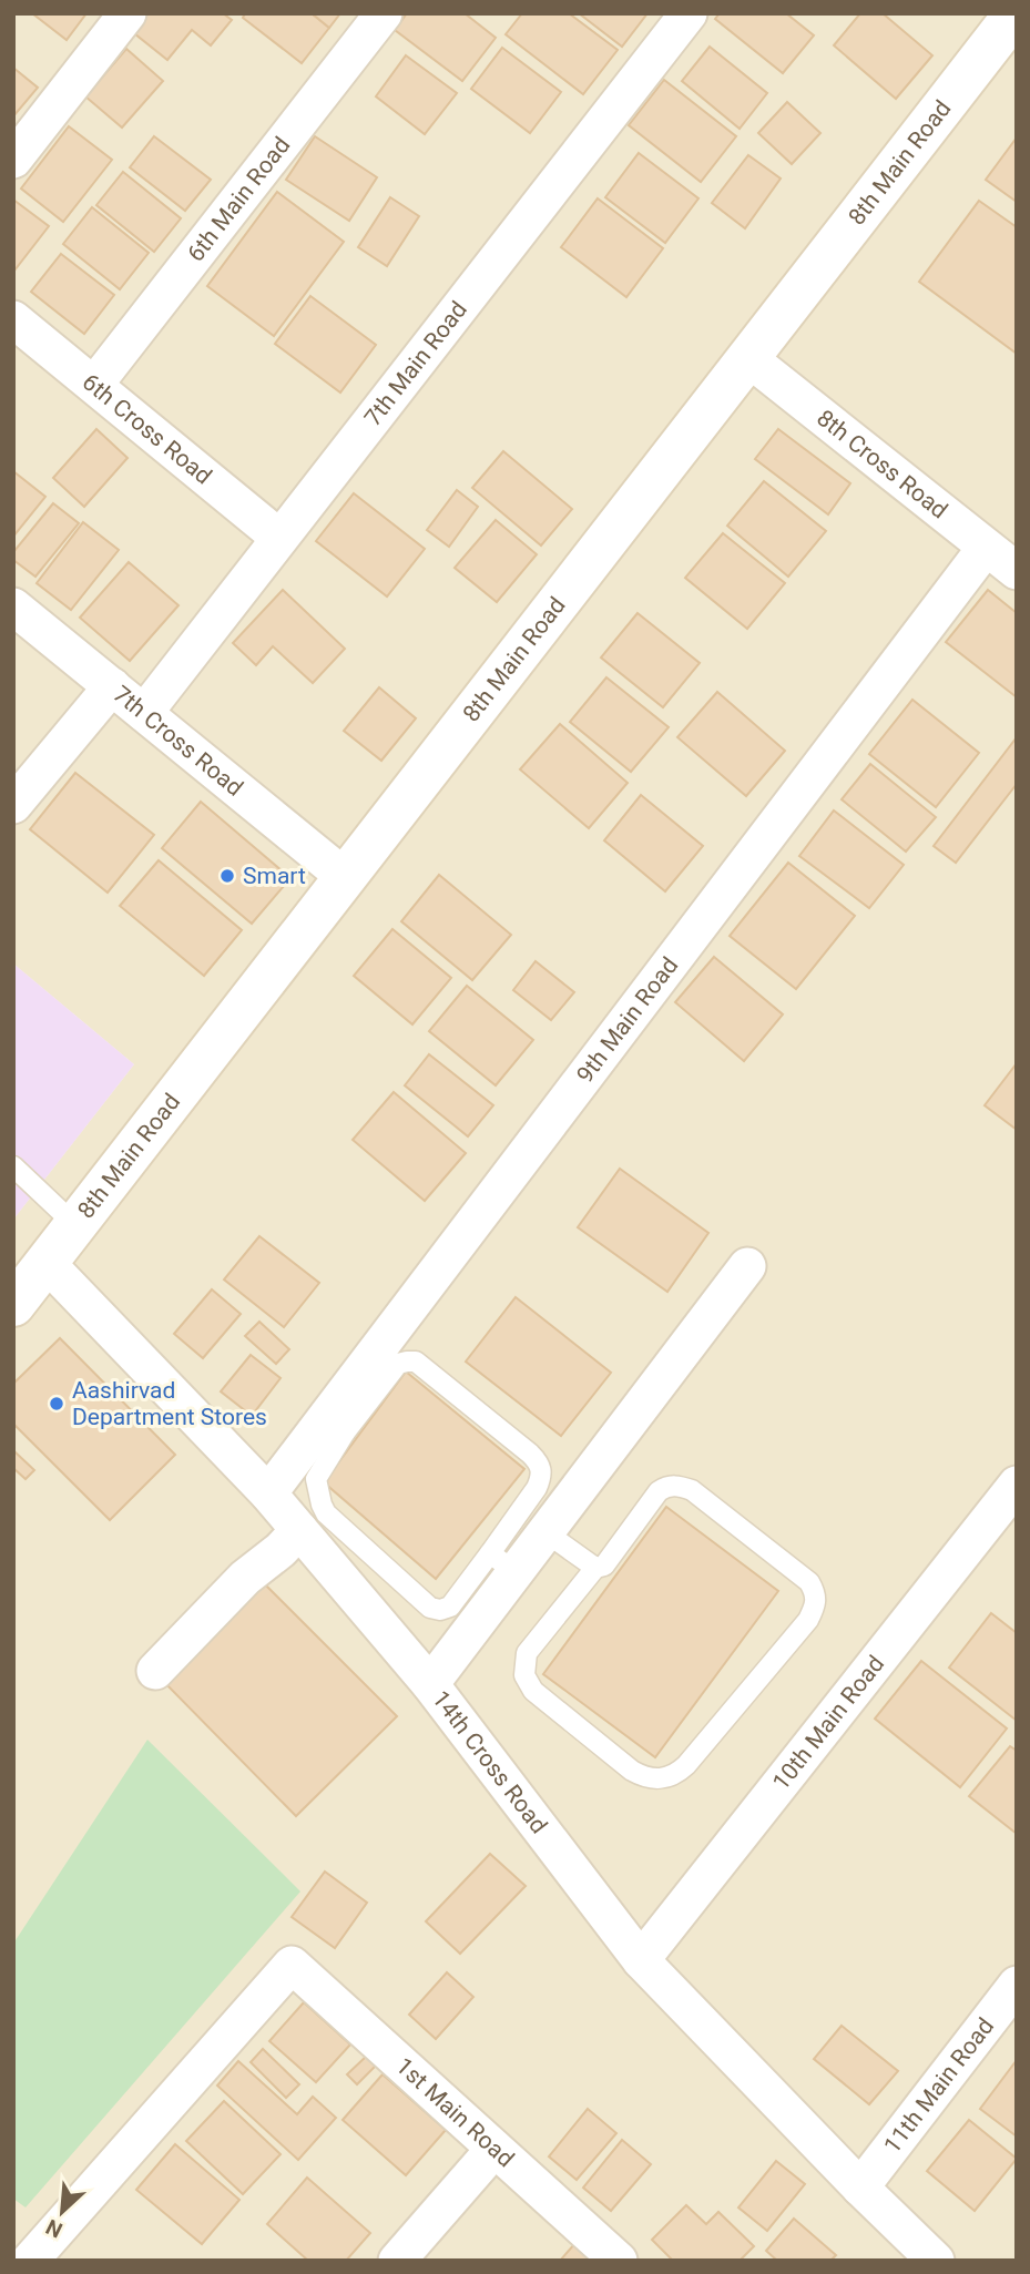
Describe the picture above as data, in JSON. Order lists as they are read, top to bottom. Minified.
{"streets":{"street":["8th Main Road","6th Main Road","7th Main Road","6th Cross Road","8th Cross Road","7th Cross Road","9th Main Road","10th Main Road","14th Cross Road","11th Main Road","1st Main Road"]},"crossings":[["8th Main Road","8th Cross Road"],["8th Main Road","7th Cross Road"],["8th Main Road","14th Cross Road"],["6th Main Road","6th Cross Road"],["7th Main Road","6th Cross Road"],["7th Main Road","7th Cross Road"],["8th Cross Road","9th Main Road"],["9th Main Road","14th Cross Road"],["10th Main Road","14th Cross Road"],["14th Cross Road","11th Main Road"]],"places":["Smart","Aashirvad Department Stores"],"north":"bottom left"}
